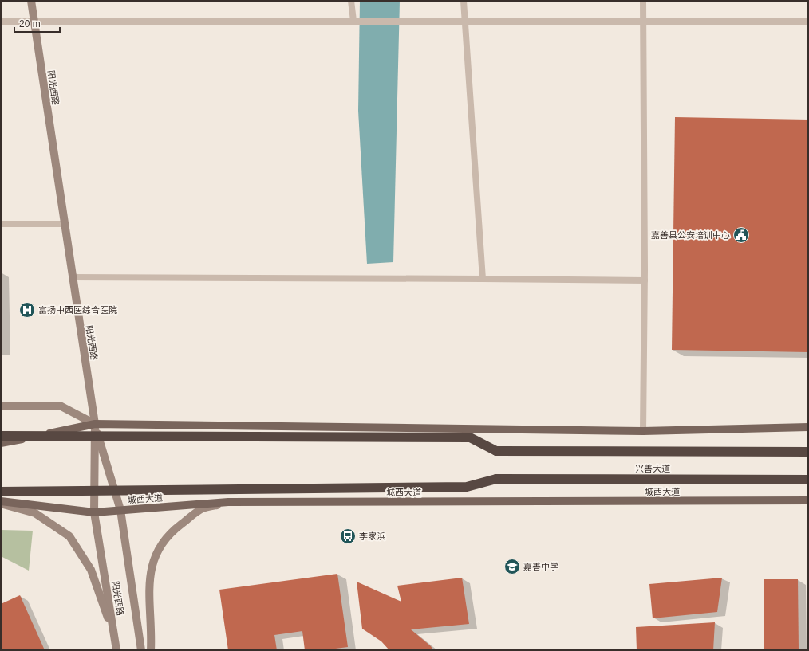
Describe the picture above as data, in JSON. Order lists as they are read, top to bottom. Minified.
{"streets":{"highway":["兴善大道"],"main road":["阳光西路","城西大道"]},"crossings":[["阳光西路","城西大道"]],"places":{"public building":["嘉善县公安培训中心"],"hospital":["富扬中西医综合医院"],"bus stop":["李家浜"],"school or university":["嘉善中学"]},"scale_bar":"20 m"}
